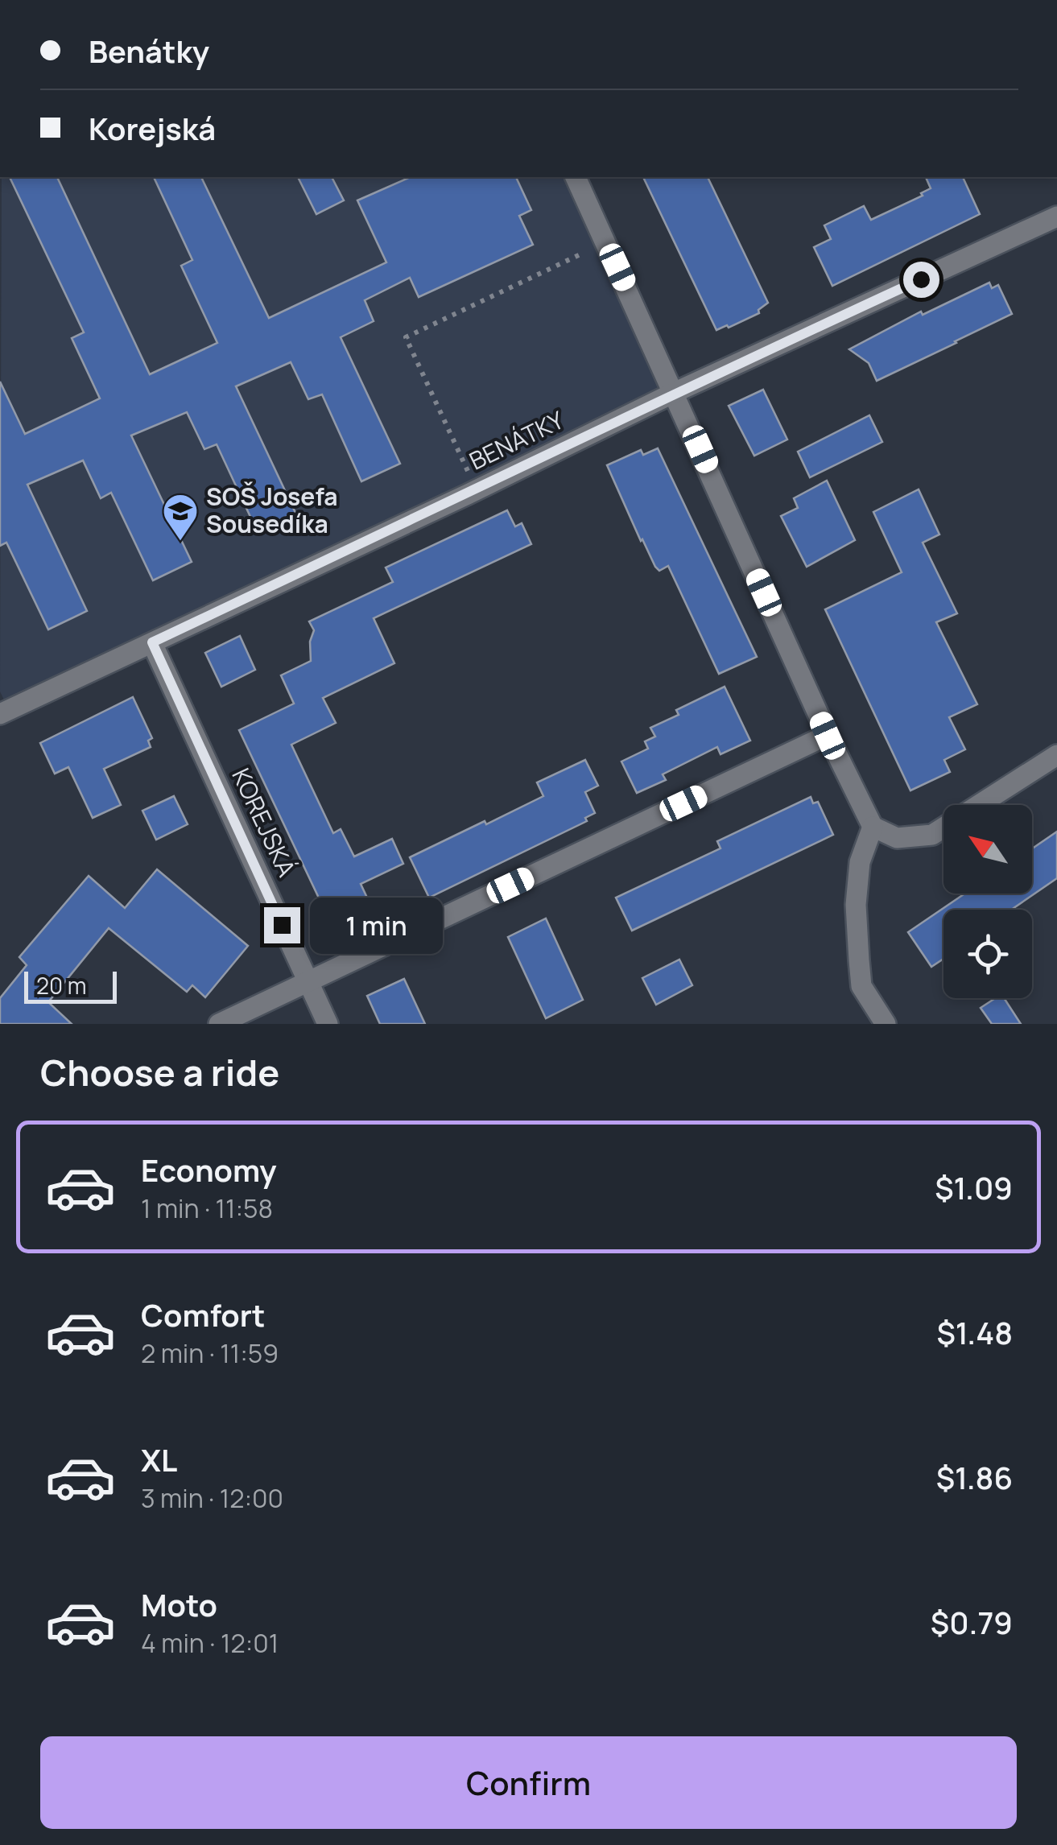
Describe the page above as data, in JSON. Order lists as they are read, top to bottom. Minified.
{"streets":{"street":["BENÁTKY","KOREJSKÁ"]},"crossings":[["BENÁTKY","KOREJSKÁ"]],"places":{"school or university":["SOŠ Josefa Sousedíka"]},"scale_bar":"20 m","north":"top left","page":{"banner":["Benátky","Korejská"],"bubble":"1 min","scale":"20 m","heading":"Choose a ride","list":[{"name":"Economy","note":"1 min · 11:58","value":"$1.09"},{"name":"Comfort","note":"2 min · 11:59","value":"$1.48"},{"name":"XL","note":"3 min · 12:00","value":"$1.86"},{"name":"Moto","note":"4 min · 12:01","value":"$0.79"}],"buttons":"Confirm"}}
